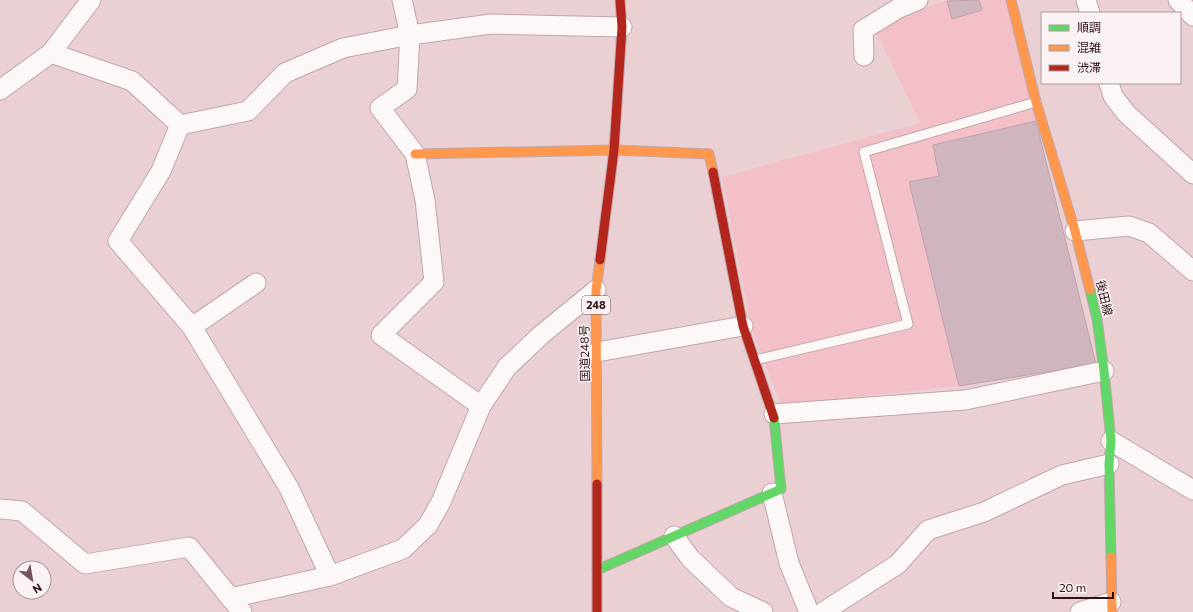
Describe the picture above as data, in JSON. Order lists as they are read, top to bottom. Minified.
{"streets":{"main road":["後田線","248","国道248号"]},"legend":["順調","混雑","渋滞"],"scale_bar":"20 m","north":"bottom right"}
